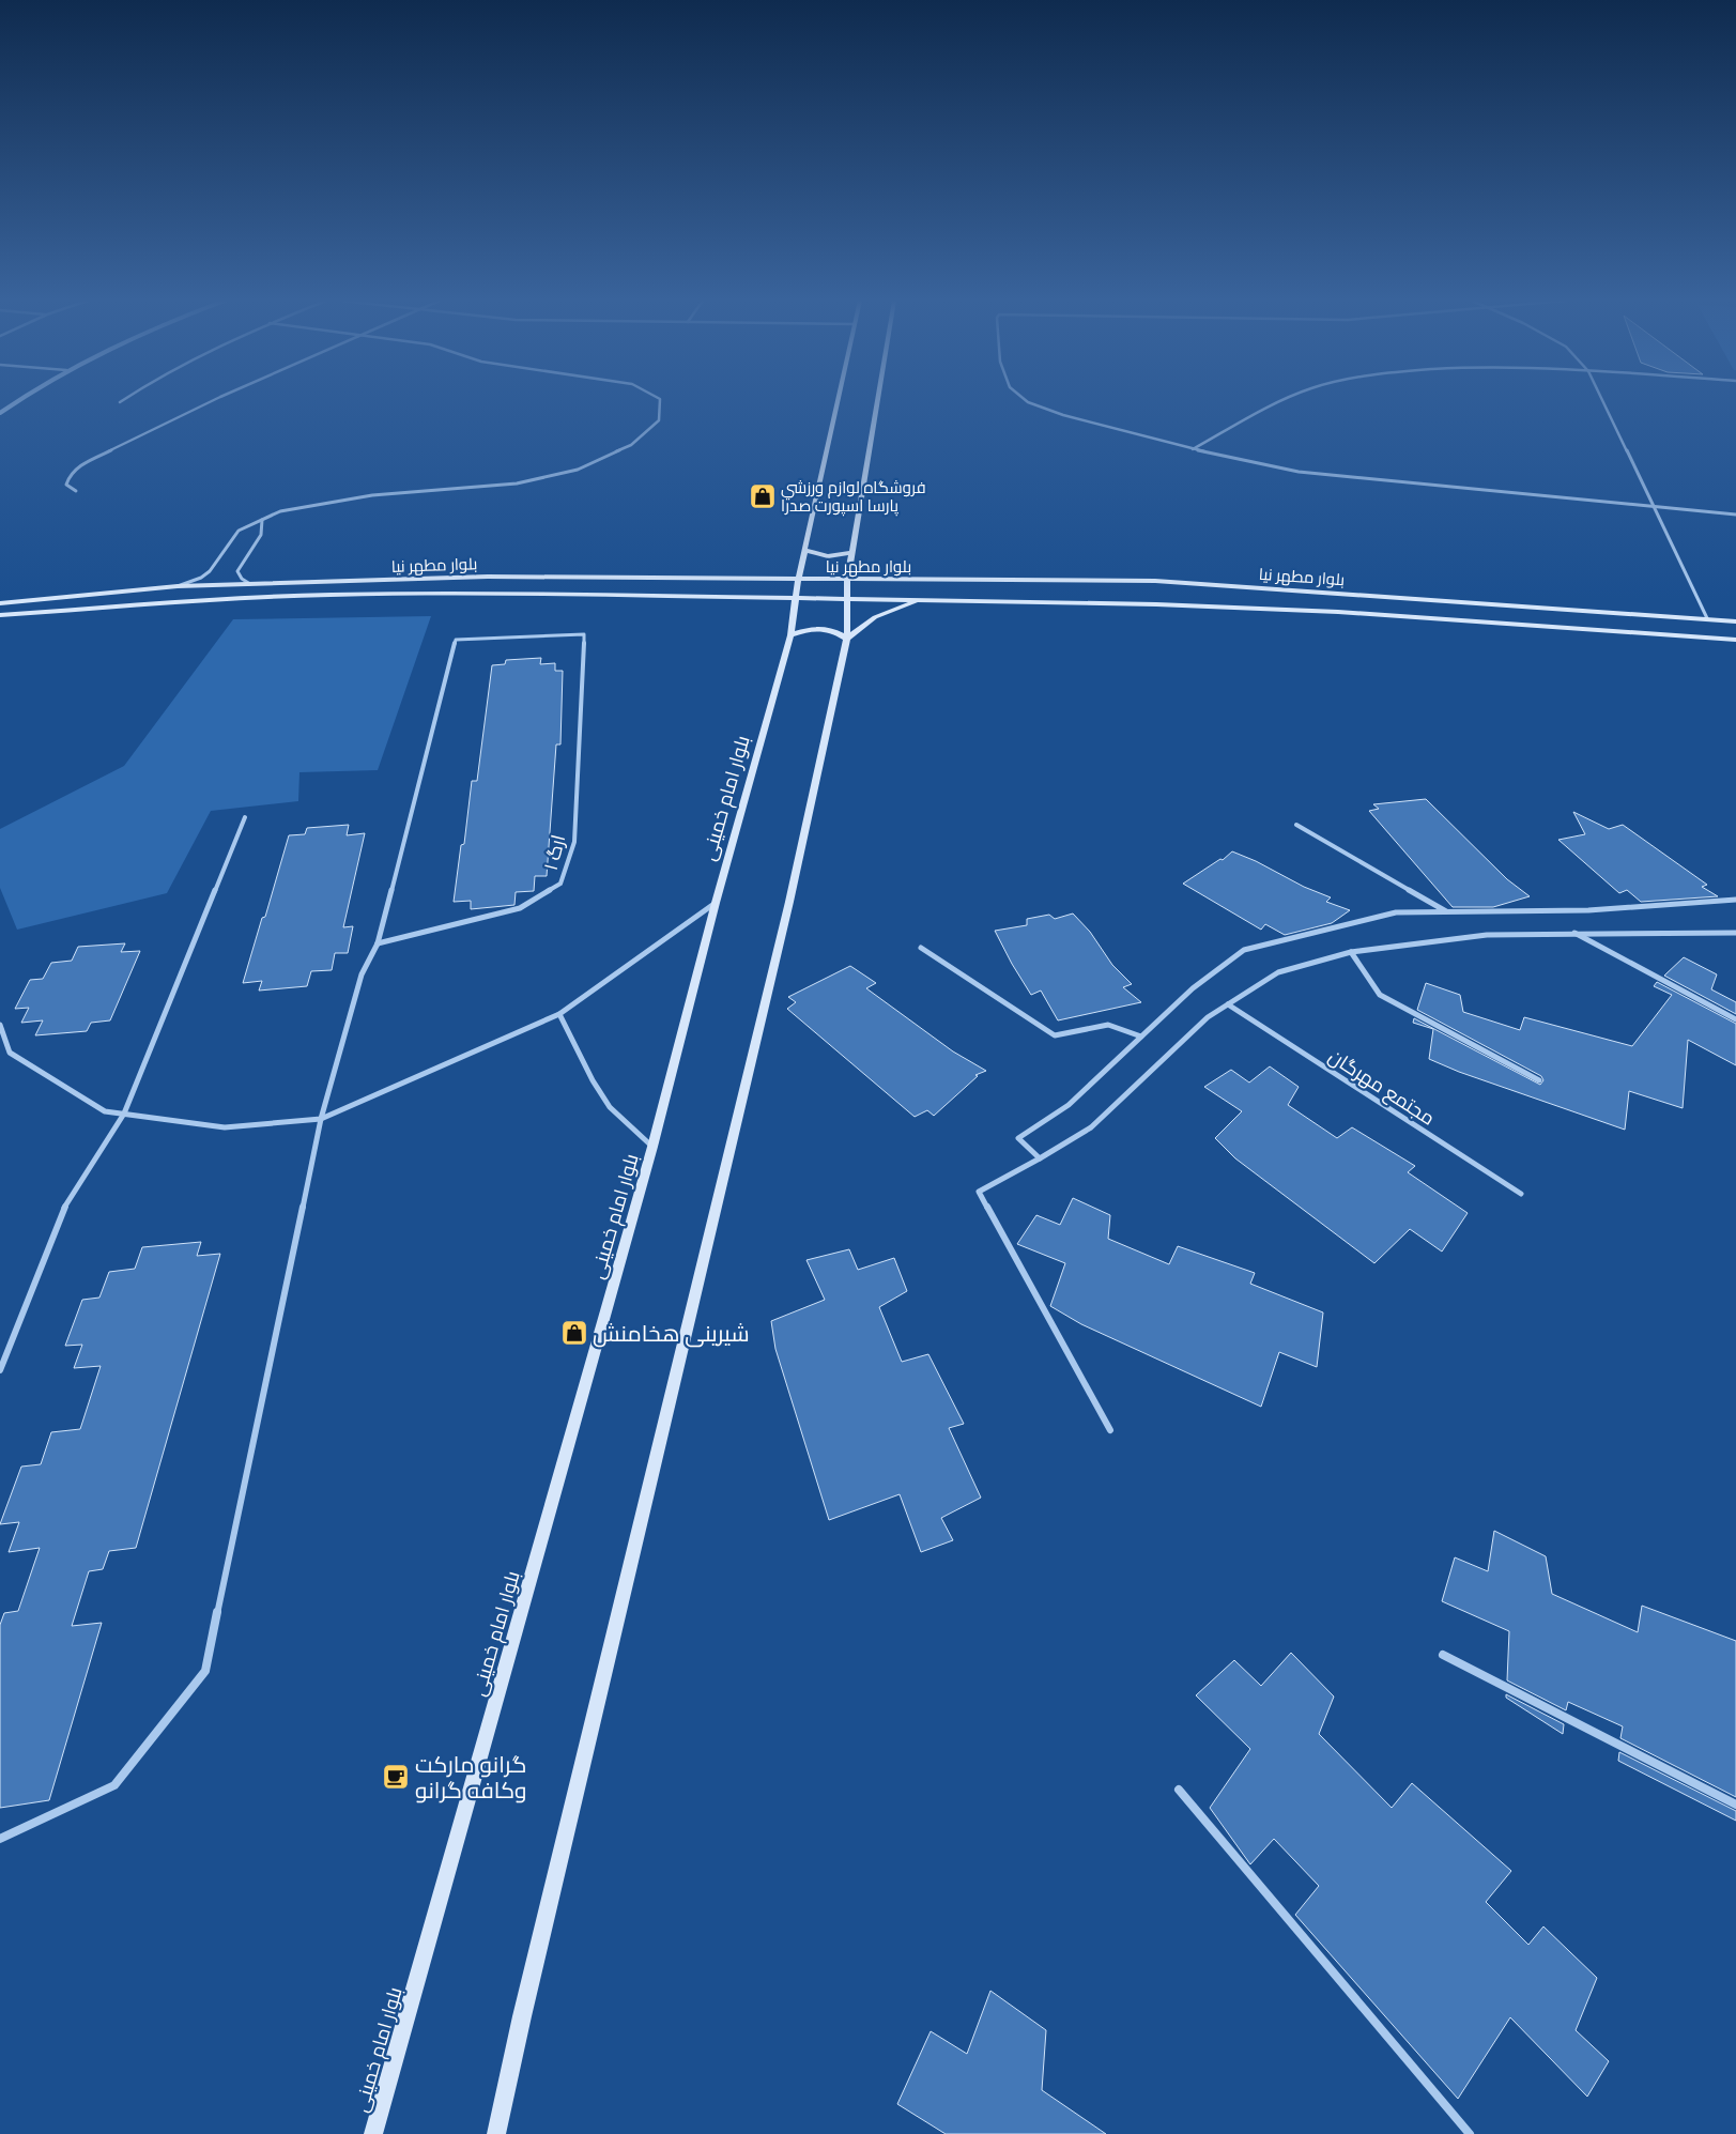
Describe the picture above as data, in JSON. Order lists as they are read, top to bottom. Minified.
{"streets":{"main road":["بلوار مطهر نیا","بلوار امام خمینی"],"street":["ارگ ۱","مجتمع مهرگان"]},"crossings":[["بلوار مطهر نیا","بلوار امام خمینی"]],"places":{"shop":["فروشگاه لوازم ورزشي پارسا اسپورت صدرا","شیرینی هخامنش"],"cafe":["گرانو مارکت وکافه گرانو"]}}
